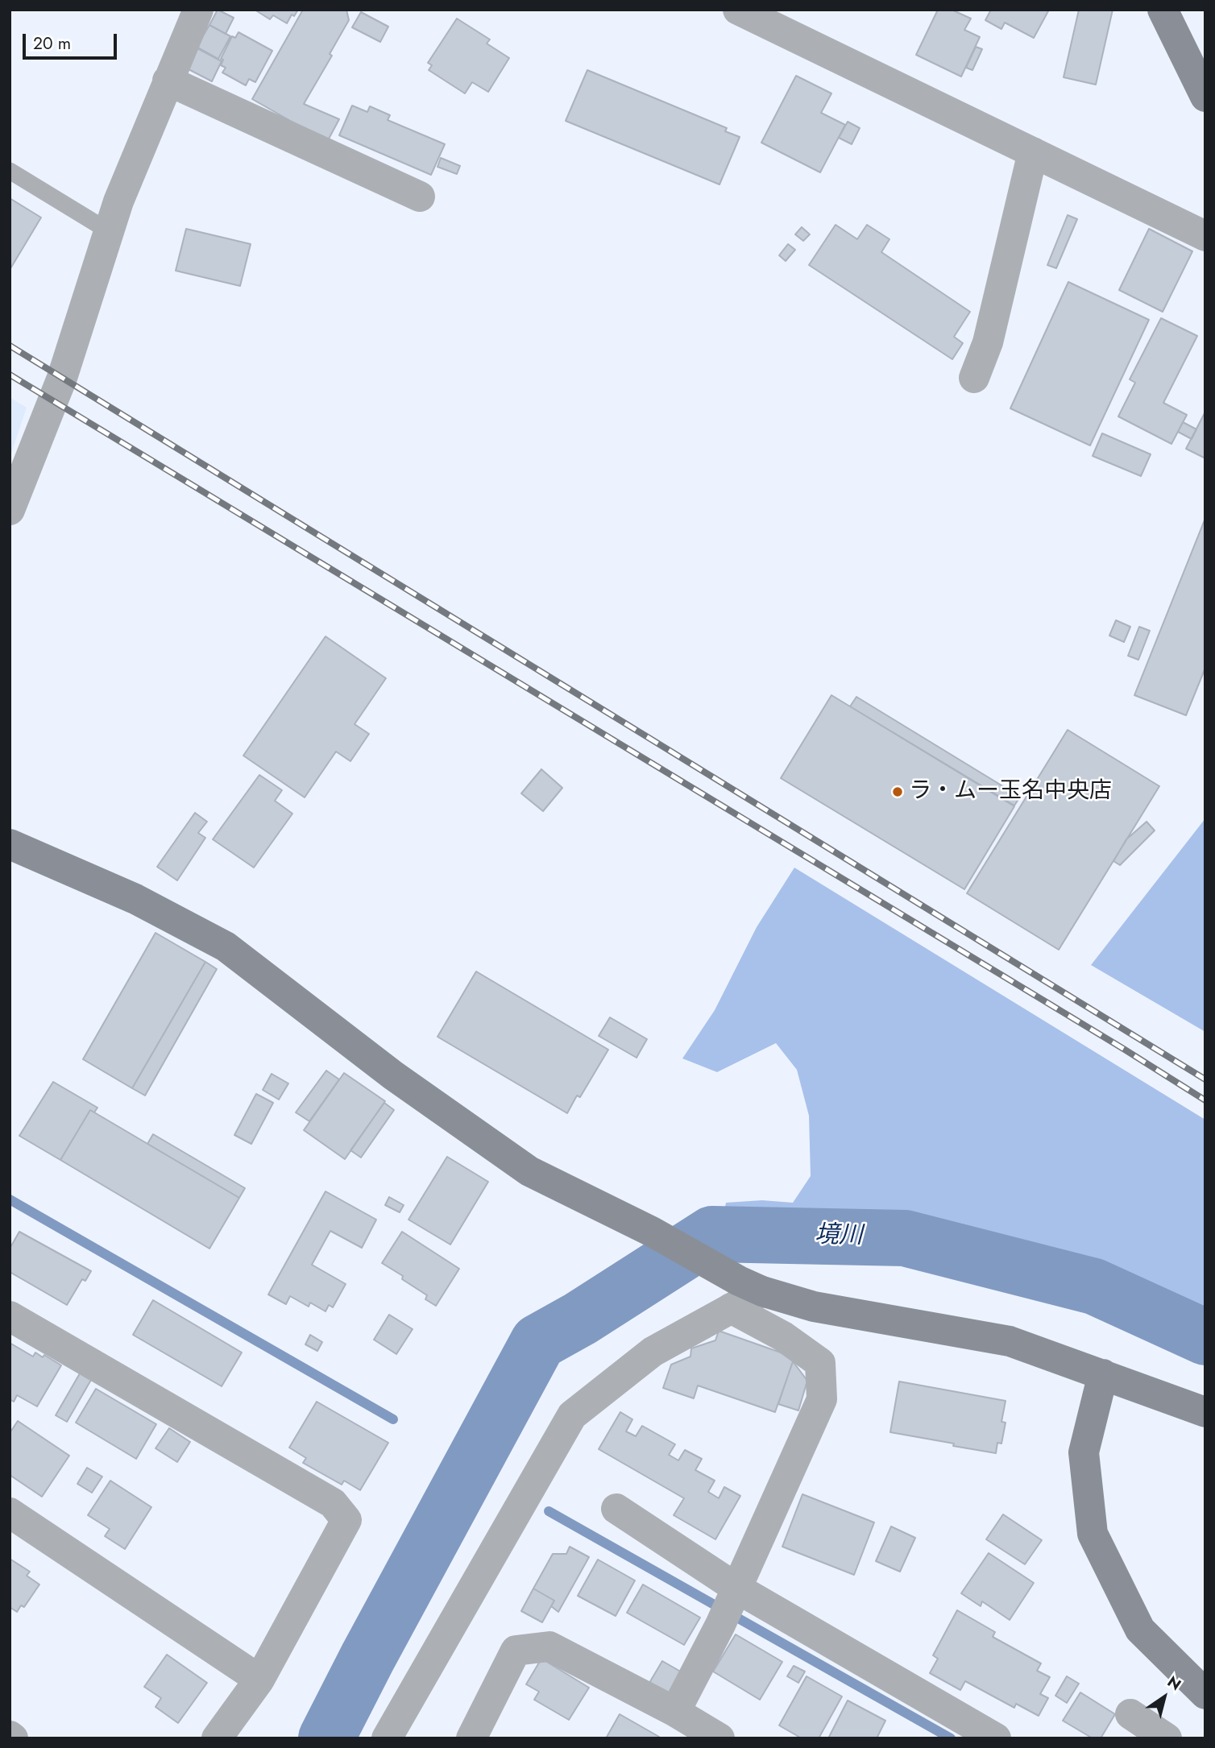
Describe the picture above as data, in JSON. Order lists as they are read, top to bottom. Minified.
{"water":["境川"],"places":["ラ・ムー玉名中央店"],"scale_bar":"20 m","north":"top right"}
